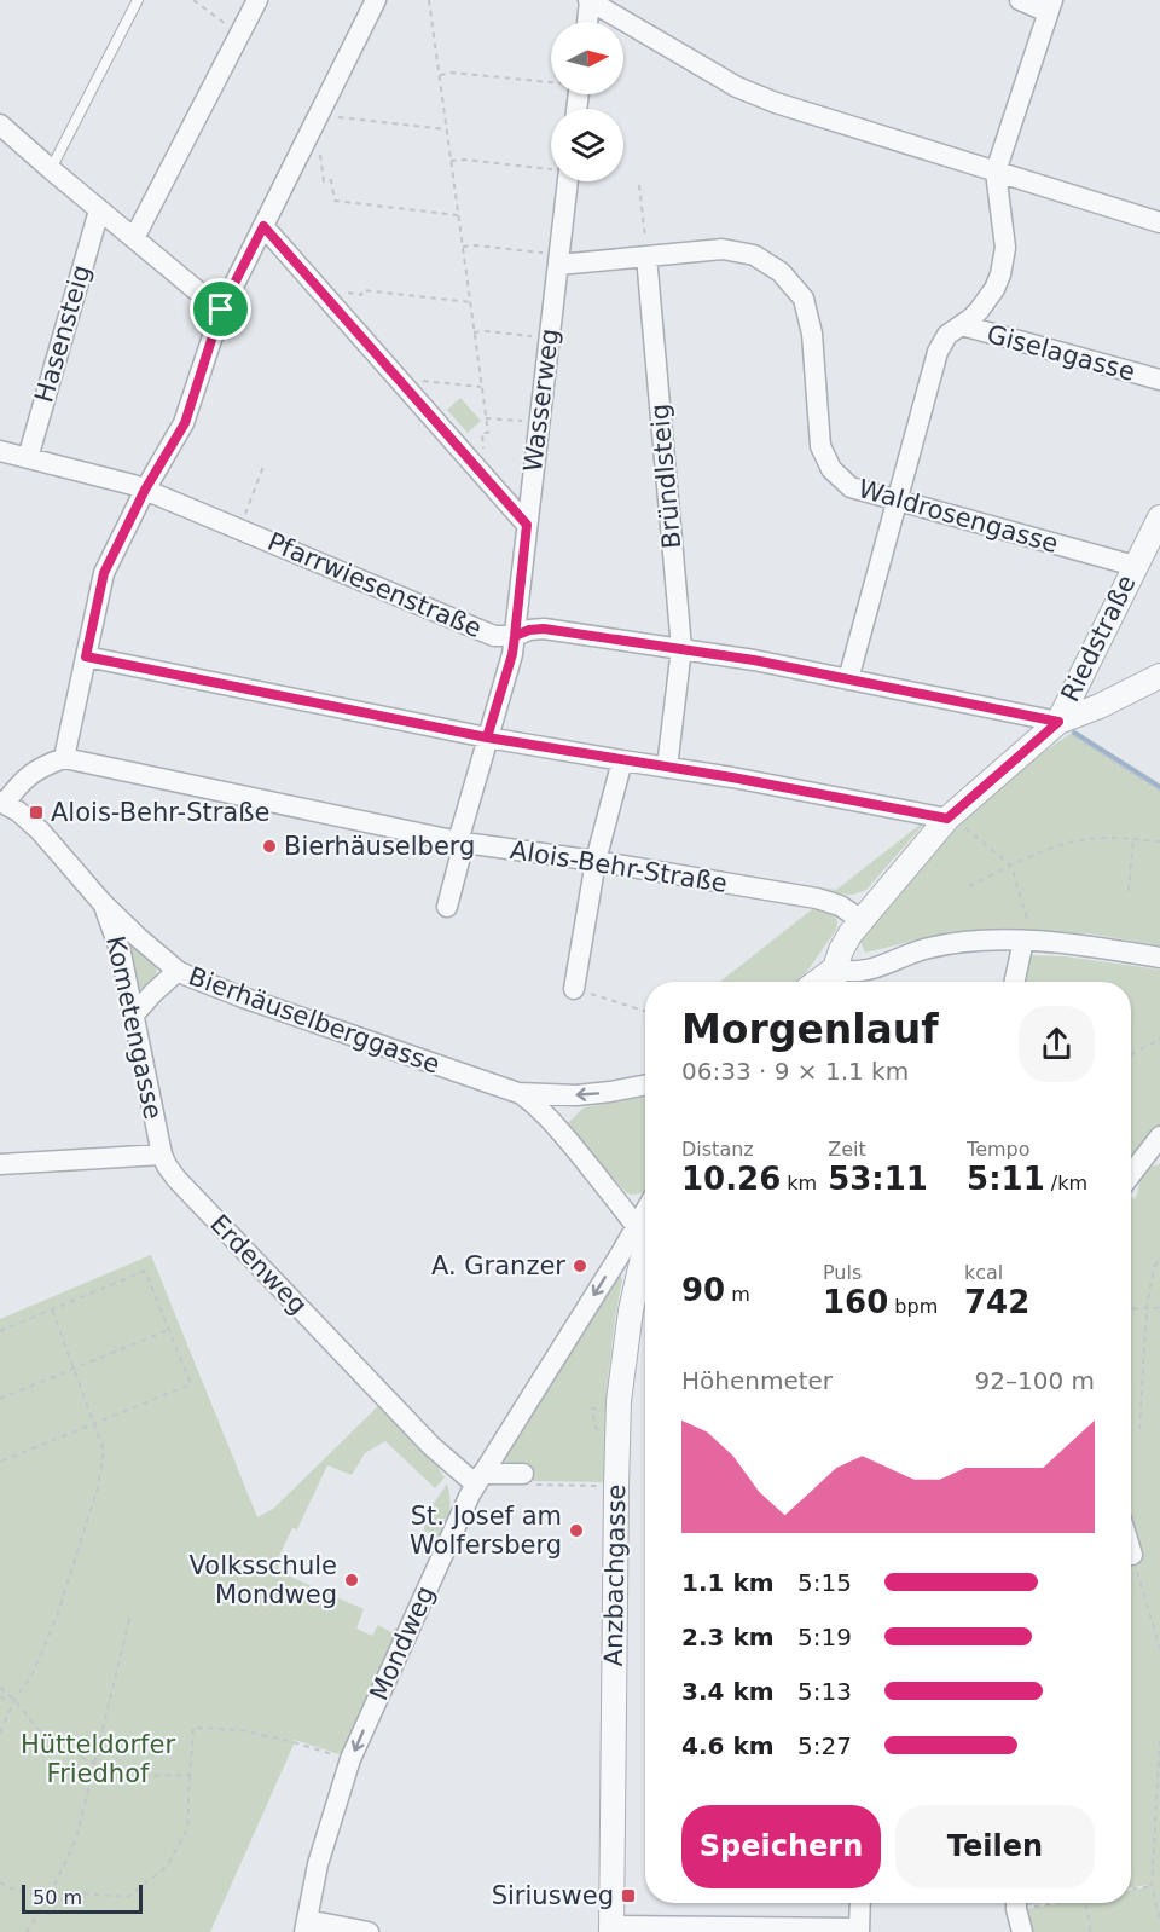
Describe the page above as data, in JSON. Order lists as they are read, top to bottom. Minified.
{"streets":{"street":["Hasensteig","Giselagasse","Wasserweg","Bründlsteig","Waldrosengasse","Pfarrwiesenstraße","Riedstraße","Alois-Behr-Straße","Bierhäuselberggasse","Kometengasse","Erdenweg","Anzbachgasse","Mondweg"]},"crossings":[["Hasensteig","Pfarrwiesenstraße"],["Wasserweg","Waldrosengasse"],["Wasserweg","Pfarrwiesenstraße"],["Wasserweg","Alois-Behr-Straße"],["Bründlsteig","Waldrosengasse"],["Bründlsteig","Pfarrwiesenstraße"],["Waldrosengasse","Riedstraße"],["Pfarrwiesenstraße","Riedstraße"],["Bierhäuselberggasse","Kometengasse"],["Bierhäuselberggasse","Anzbachgasse"],["Bierhäuselberggasse","Mondweg"],["Kometengasse","Erdenweg"],["Erdenweg","Mondweg"],["Anzbachgasse","Mondweg"]],"one_way":["Mondweg"],"parks":["Hütteldorfer Friedhof"],"places":{"transit":["Alois-Behr-Straße","Siriusweg"],"other":["Bierhäuselberg","A. Granzer","St. Josef am Wolfersberg","Volksschule Mondweg"]},"scale_bar":"50 m","north":"right","page":{"heading":["Morgenlauf","06:33 · 9 × 1.1 km"],"stats":[["Distanz","10.26 km"],["Zeit","53:11"],["Tempo","5:11 /km"],["90 m"],["Puls","160 bpm"],["kcal","742"]],"chart":["Höhenmeter","92–100 m"],"list":[{"name":"1.1 km","note":"5:15"},{"name":"2.3 km","note":"5:19"},{"name":"3.4 km","note":"5:13"},{"name":"4.6 km","note":"5:27"}],"buttons":["Speichern","Teilen"],"scale":"50 m"}}
